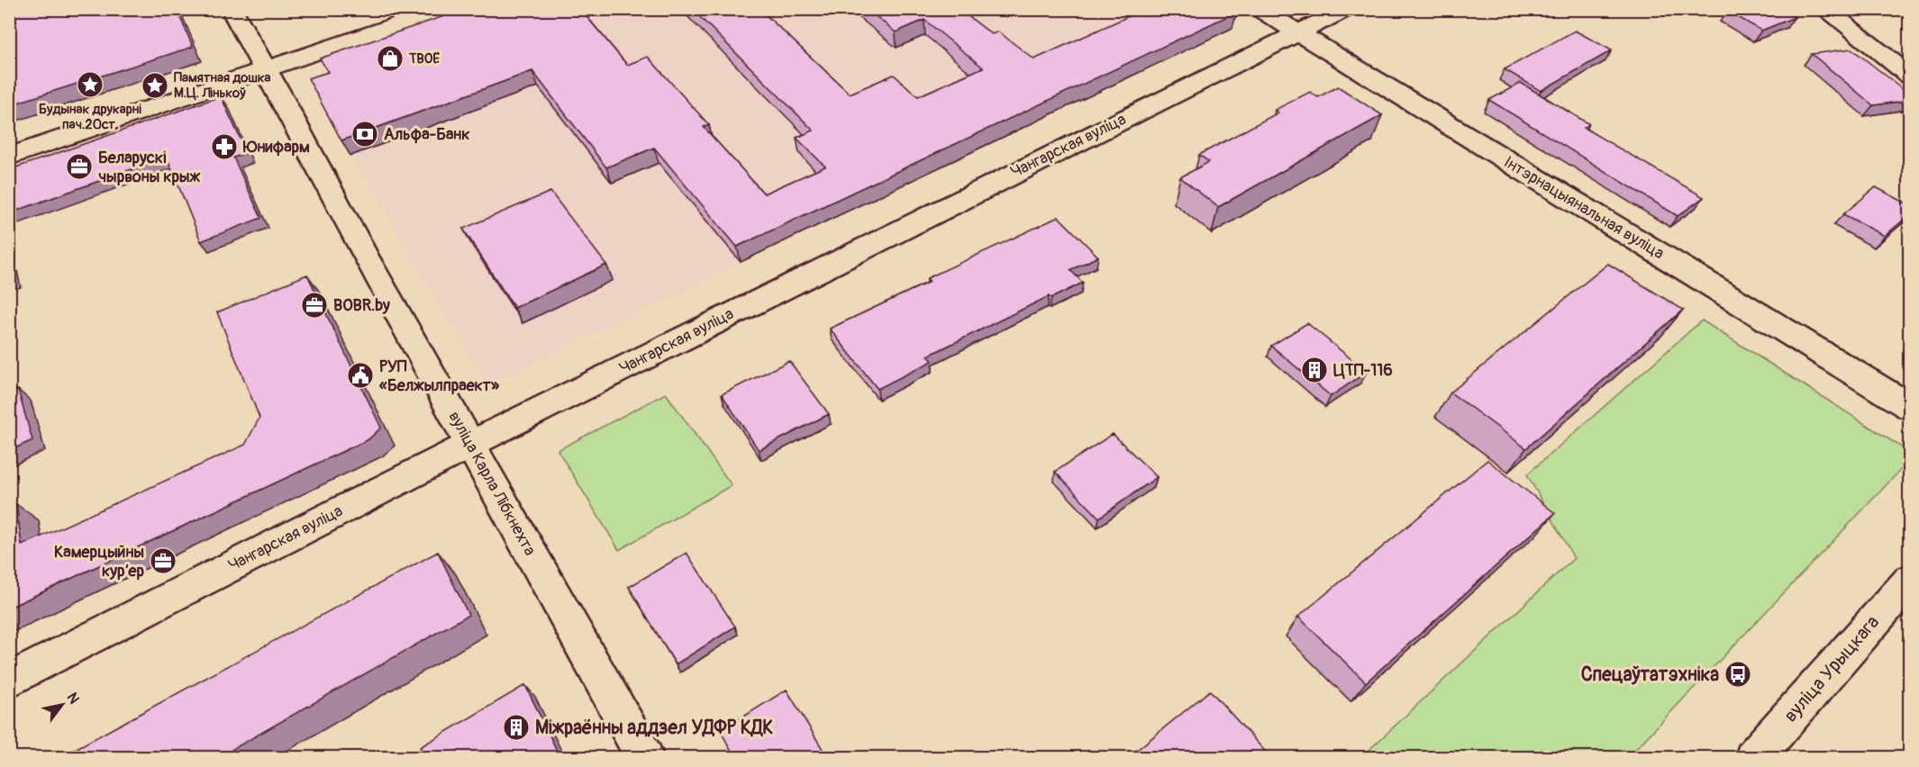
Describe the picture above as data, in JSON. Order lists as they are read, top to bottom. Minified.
{"streets":{"street":["Чангарская вуліца","Інтэрнацыянальная вуліца","вуліца Карла Лібкнехта","вуліца Урыцкага"]},"crossings":[["Чангарская вуліца","Інтэрнацыянальная вуліца"],["Чангарская вуліца","вуліца Карла Лібкнехта"]],"places":{"shop":["ТВОЁ"],"place":["Будынак друкарні пач.20ст.","Памятная дошка М.Ц. Лінькоў"],"bank":["Альфа-Банк"],"pharmacy":["Юнифарм"],"office":["Беларускі чырвоны крыж","BOBR.by","Камерцыйны курʼер"],"building":["ЦТП-116","Міжраённы аддзел УДФР КДК"],"public building":["РУП «Белжылпраект»"],"bus stop":["Спецаўтатэхніка"]},"north":"top right"}
